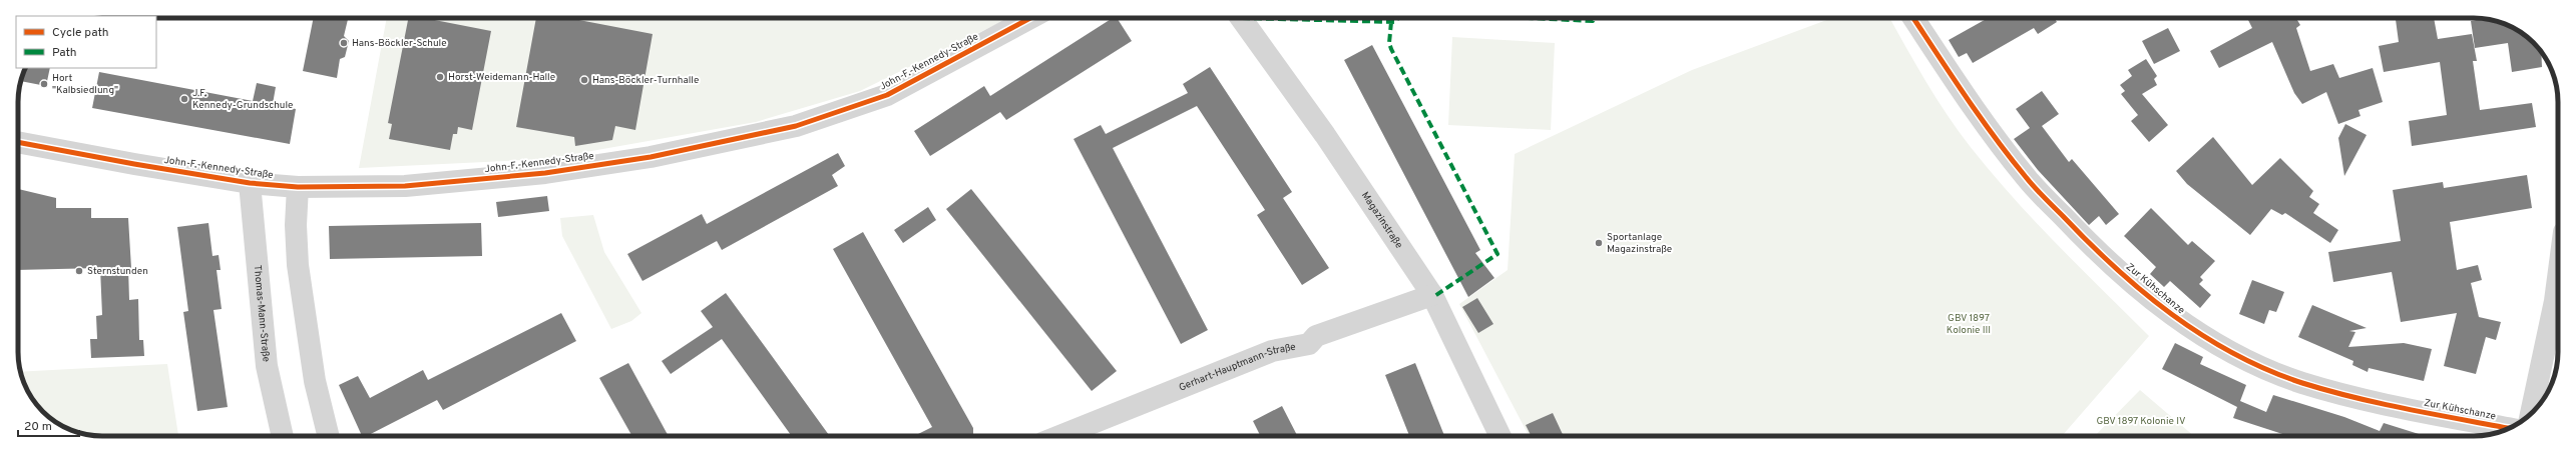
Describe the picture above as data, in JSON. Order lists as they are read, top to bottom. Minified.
{"streets":{"street":["John-F.-Kennedy-Straße","Magazinstraße","Zur Kühschanze","Thomas-Mann-Straße","Gerhart-Hauptmann-Straße"]},"crossings":[["John-F.-Kennedy-Straße","Thomas-Mann-Straße"],["Magazinstraße","Gerhart-Hauptmann-Straße"]],"parks":["GBV 1897 Kolonie III","GBV 1897 Kolonie IV"],"places":["Hans-Böckler-Schule","Horst-Weidemann-Halle","Hans-Böckler-Turnhalle","Hort \"Kalbsiedlung\"","J.F. Kennedy-Grundschule","Sportanlage Magazinstraße","Sternstunden"],"legend":["Cycle path","Path"],"scale_bar":"20 m"}
